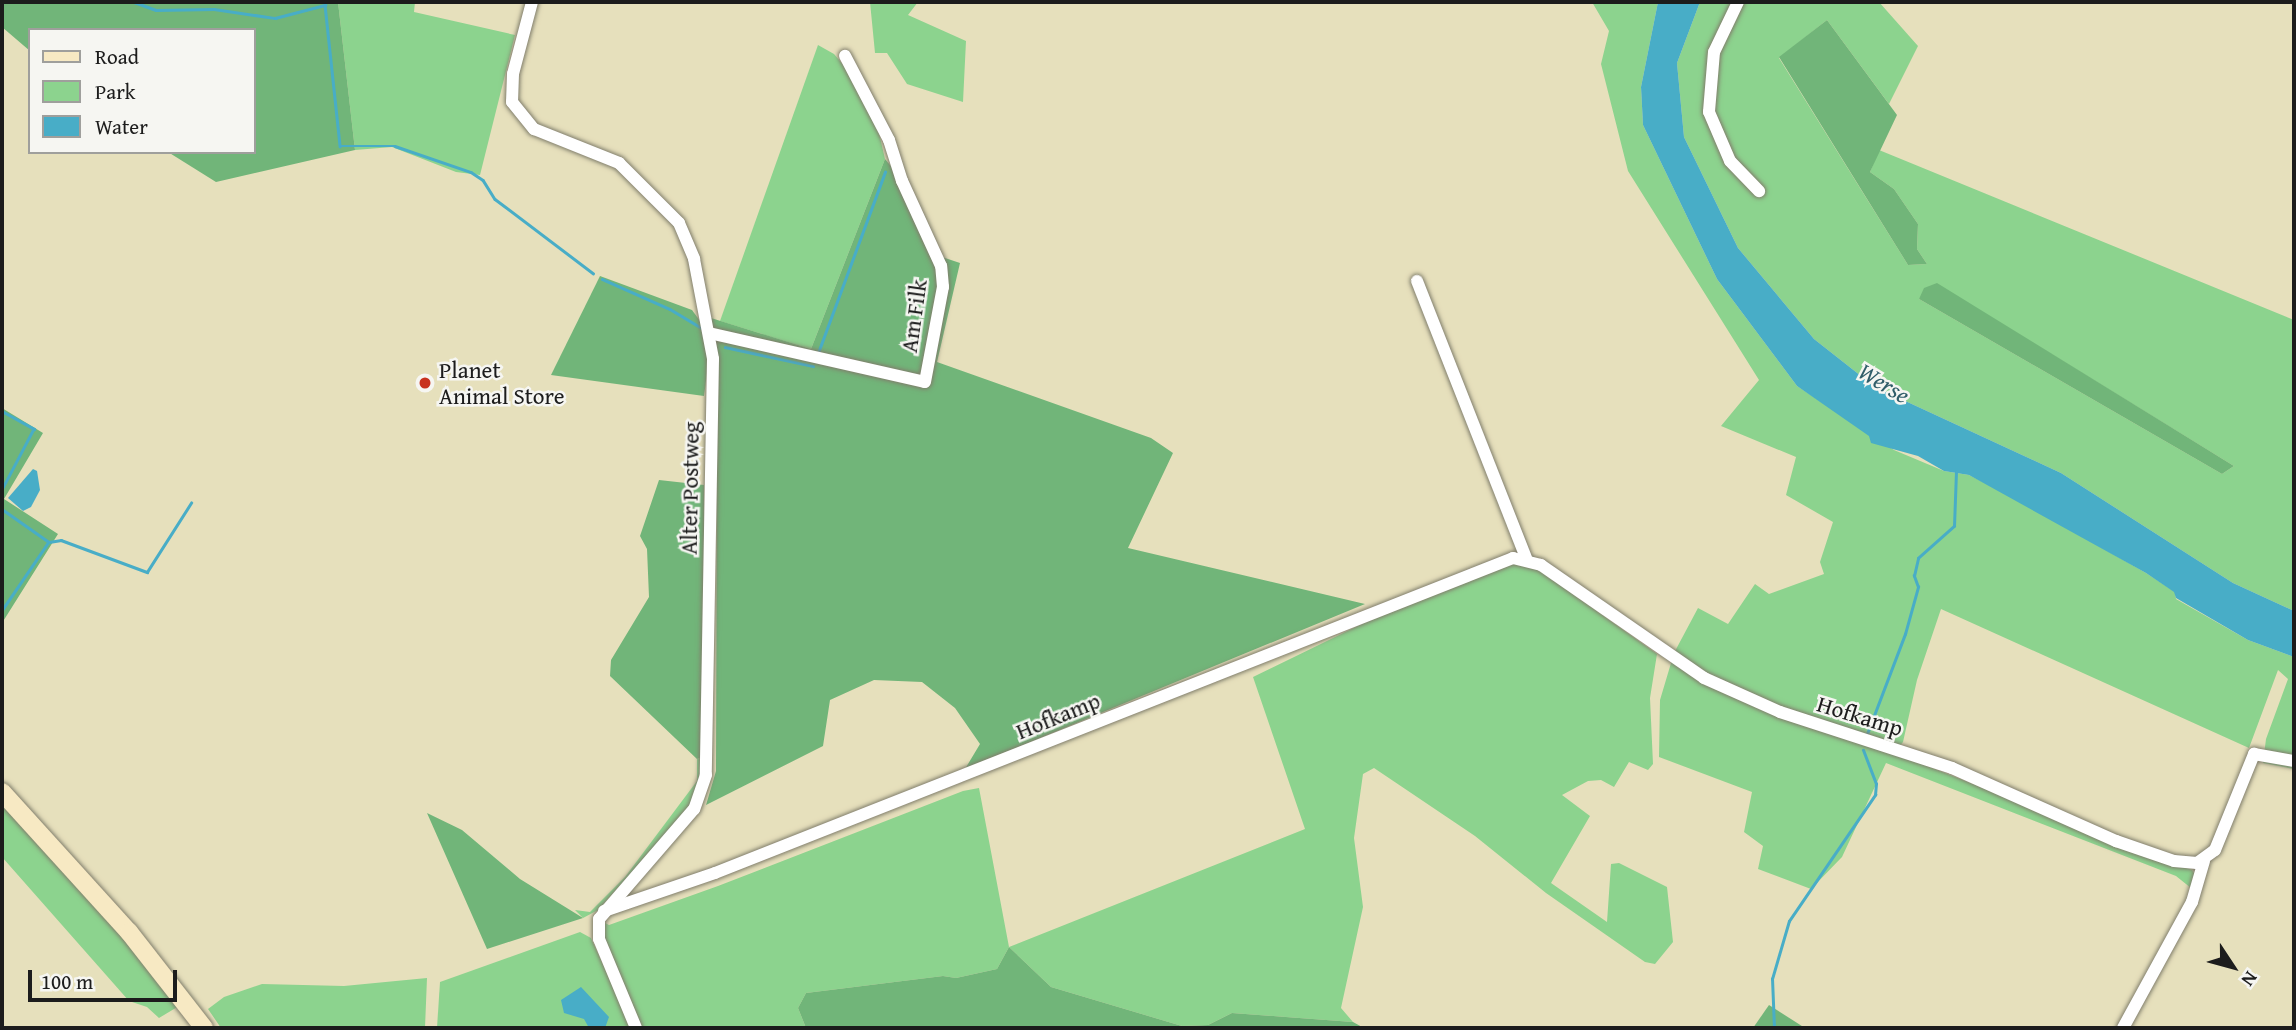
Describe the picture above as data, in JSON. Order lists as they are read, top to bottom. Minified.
{"streets":{"street":["Am Filk","Alter Postweg","Hofkamp"]},"crossings":[["Am Filk","Alter Postweg"],["Alter Postweg","Hofkamp"]],"water":["Werse"],"places":["Planet Animal Store"],"legend":["Road","Park","Water"],"scale_bar":"100 m","north":"bottom right"}
